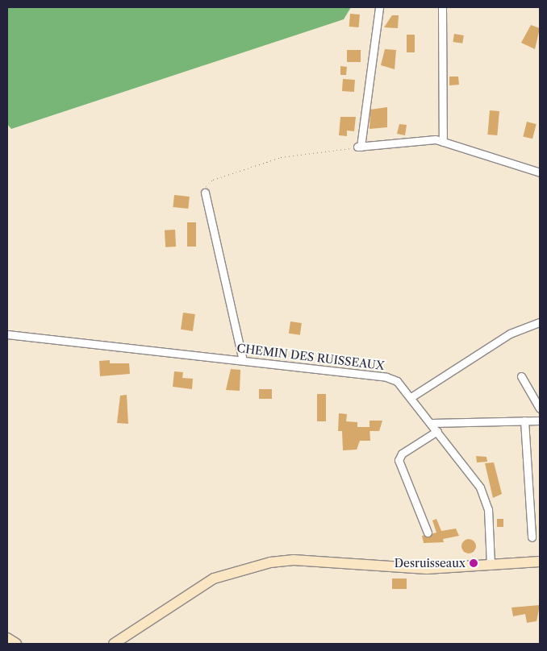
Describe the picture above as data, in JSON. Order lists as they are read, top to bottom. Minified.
{"streets":{"street":["CHEMIN DES RUISSEAUX"]},"places":["Desruisseaux"]}
